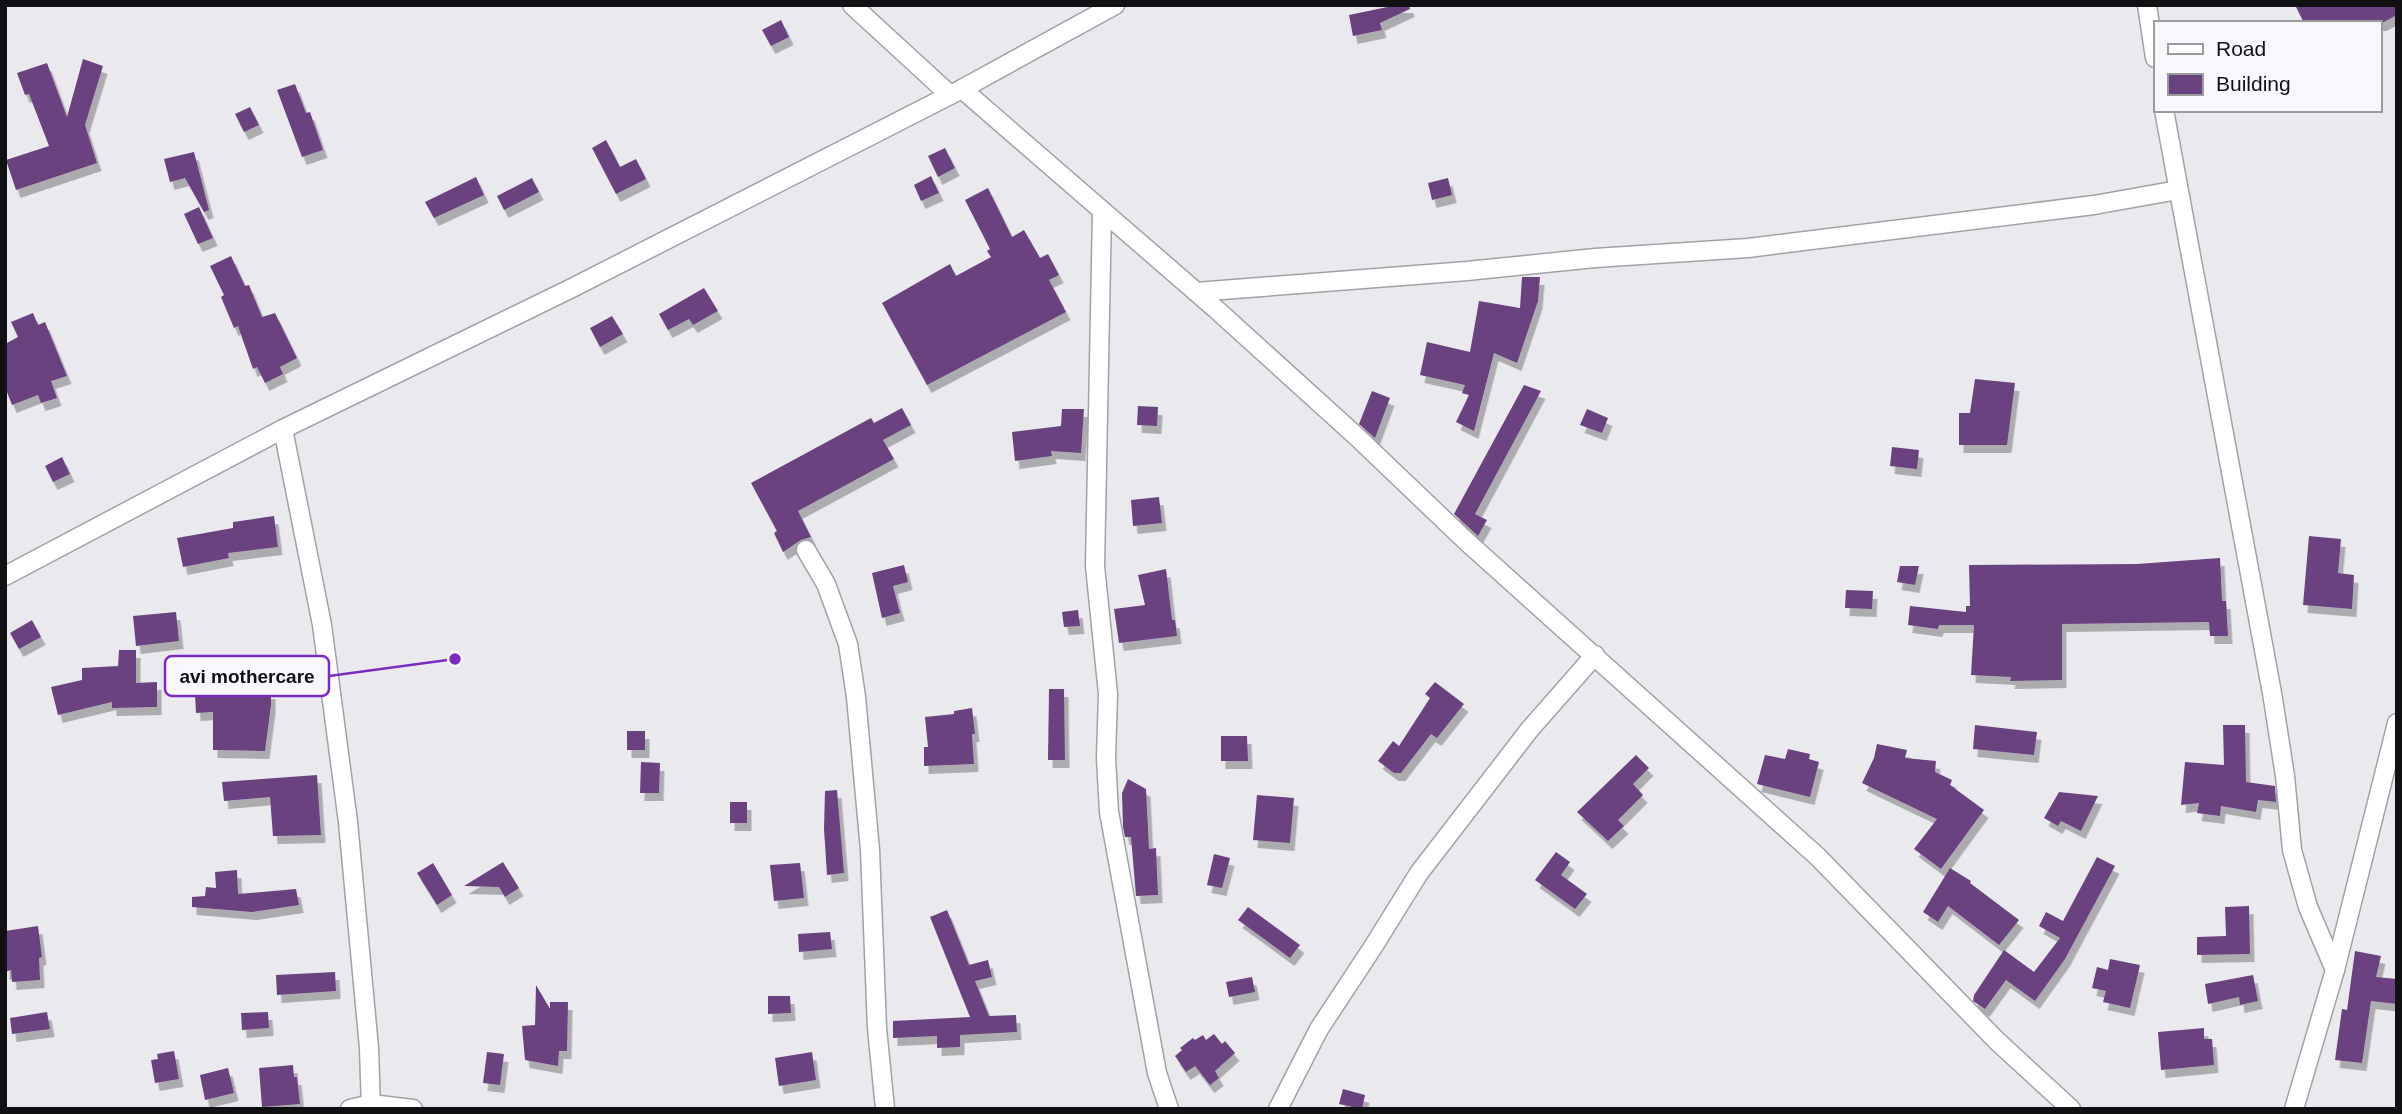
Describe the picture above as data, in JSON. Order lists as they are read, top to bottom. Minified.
{"places":["avi mothercare"],"legend":["Road","Building"]}
